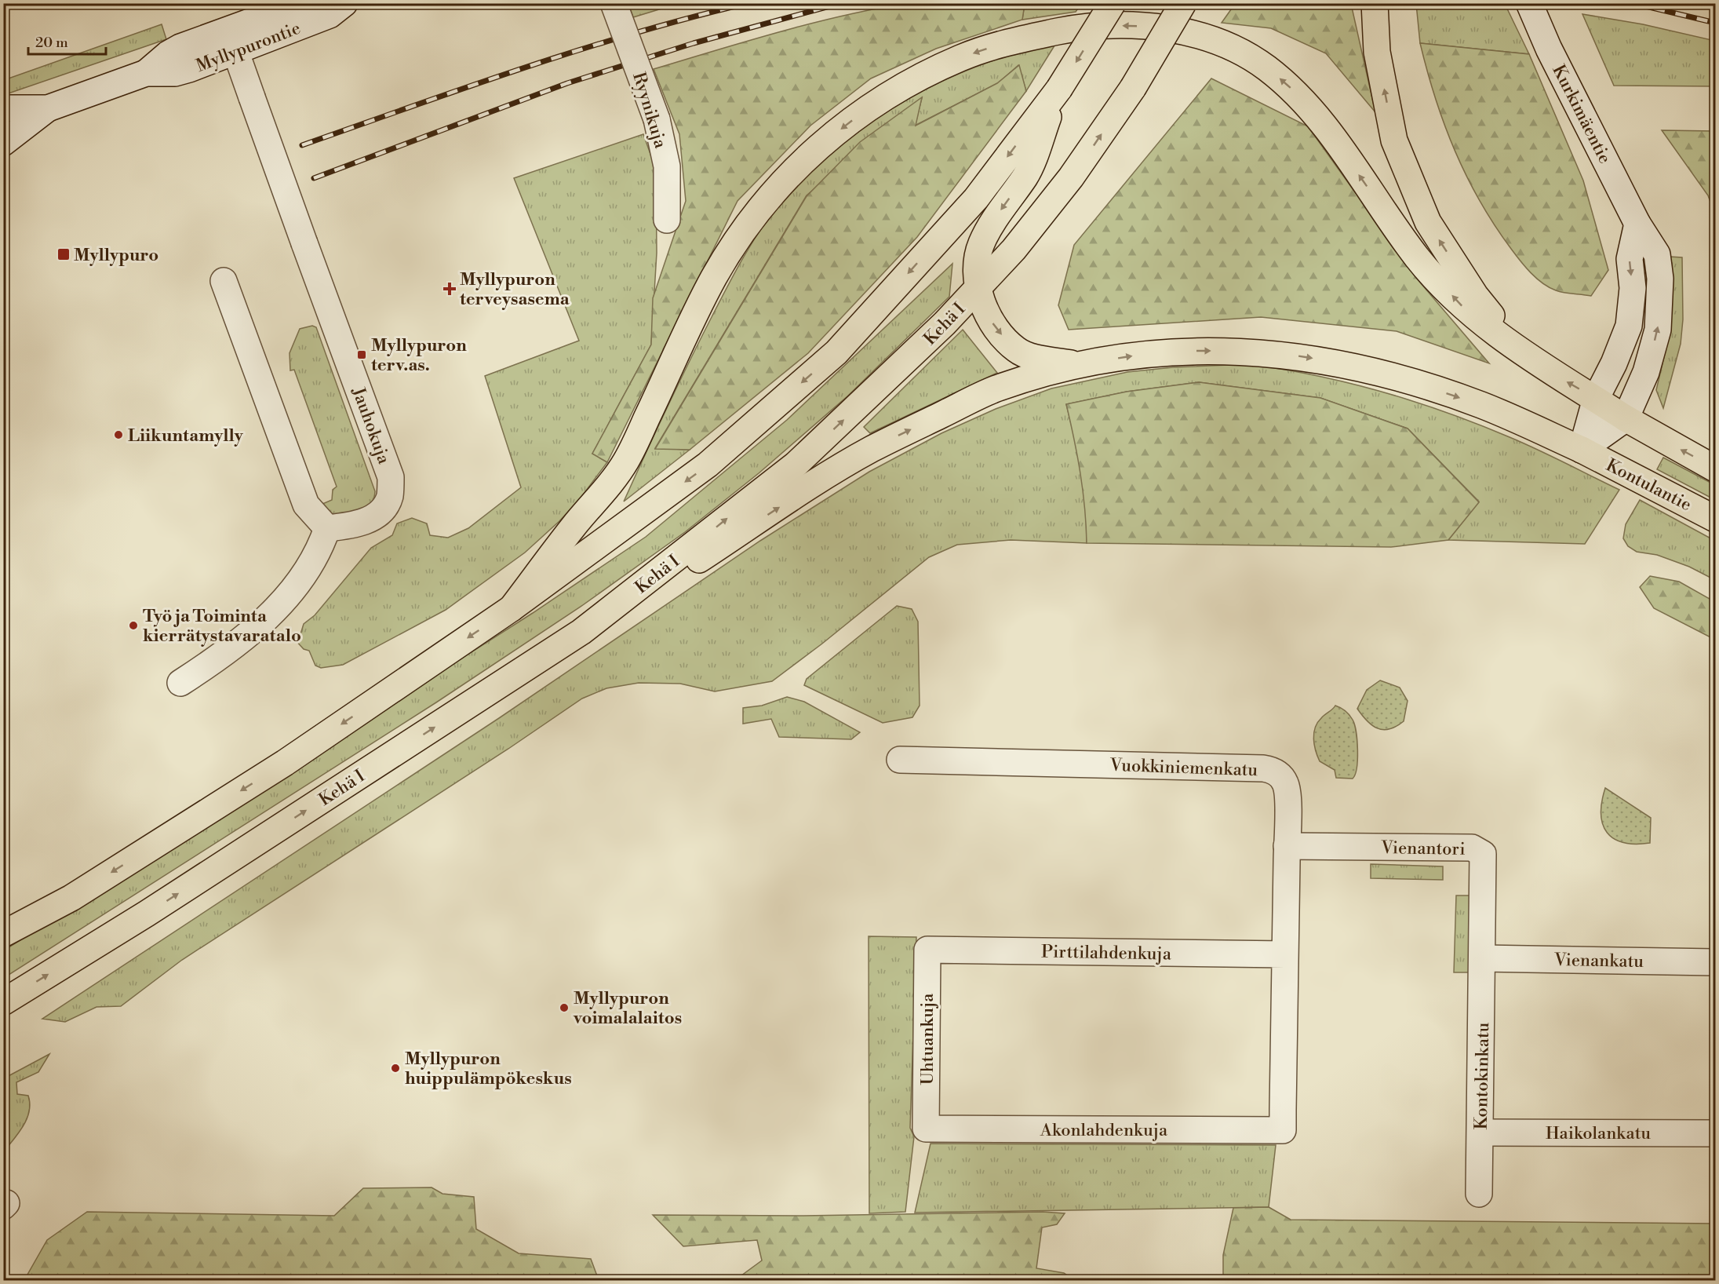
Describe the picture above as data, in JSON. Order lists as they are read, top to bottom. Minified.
{"streets":{"main road":["Kehä I","Kontulantie"],"street":["Myllypurontie","Ryynikuja","Kurkimäentie","Jauhokuja","Vuokkiniemenkatu","Vienantori","Pirttilahdenkuja","Vienankatu","Uhtuankuja","Kontokinkatu","Akonlahdenkuja","Haikolankatu"]},"crossings":[["Myllypurontie","Jauhokuja"],["Vuokkiniemenkatu","Vienantori"],["Vuokkiniemenkatu","Pirttilahdenkuja"],["Vuokkiniemenkatu","Akonlahdenkuja"],["Vienantori","Vienankatu"],["Vienantori","Kontokinkatu"],["Pirttilahdenkuja","Uhtuankuja"],["Vienankatu","Kontokinkatu"],["Uhtuankuja","Akonlahdenkuja"],["Kontokinkatu","Haikolankatu"]],"one_way":["Kontulantie"],"places":{"transit":["Myllypuro","Myllypuron terv.as."],"health":["Myllypuron terveysasema"],"other":["Liikuntamylly","Työ ja Toiminta kierrätystavaratalo","Myllypuron voimalalaitos","Myllypuron huippulämpökeskus"]},"scale_bar":"20 m"}
